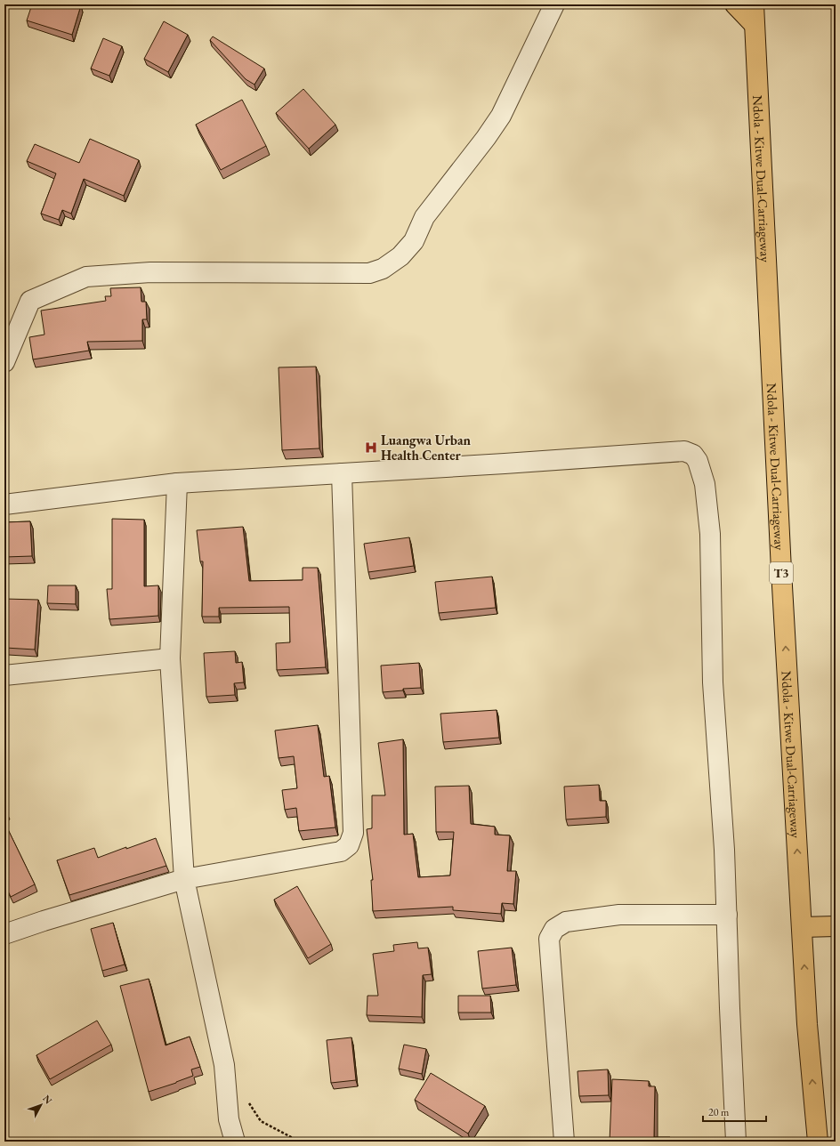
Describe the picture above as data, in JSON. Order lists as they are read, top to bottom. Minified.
{"streets":{"highway":["Ndola - Kitwe Dual-Carriageway","T3"]},"one_way":["Ndola - Kitwe Dual-Carriageway"],"places":{"hospital":["Luangwa Urban Health Center"]},"scale_bar":"20 m","north":"top right"}
